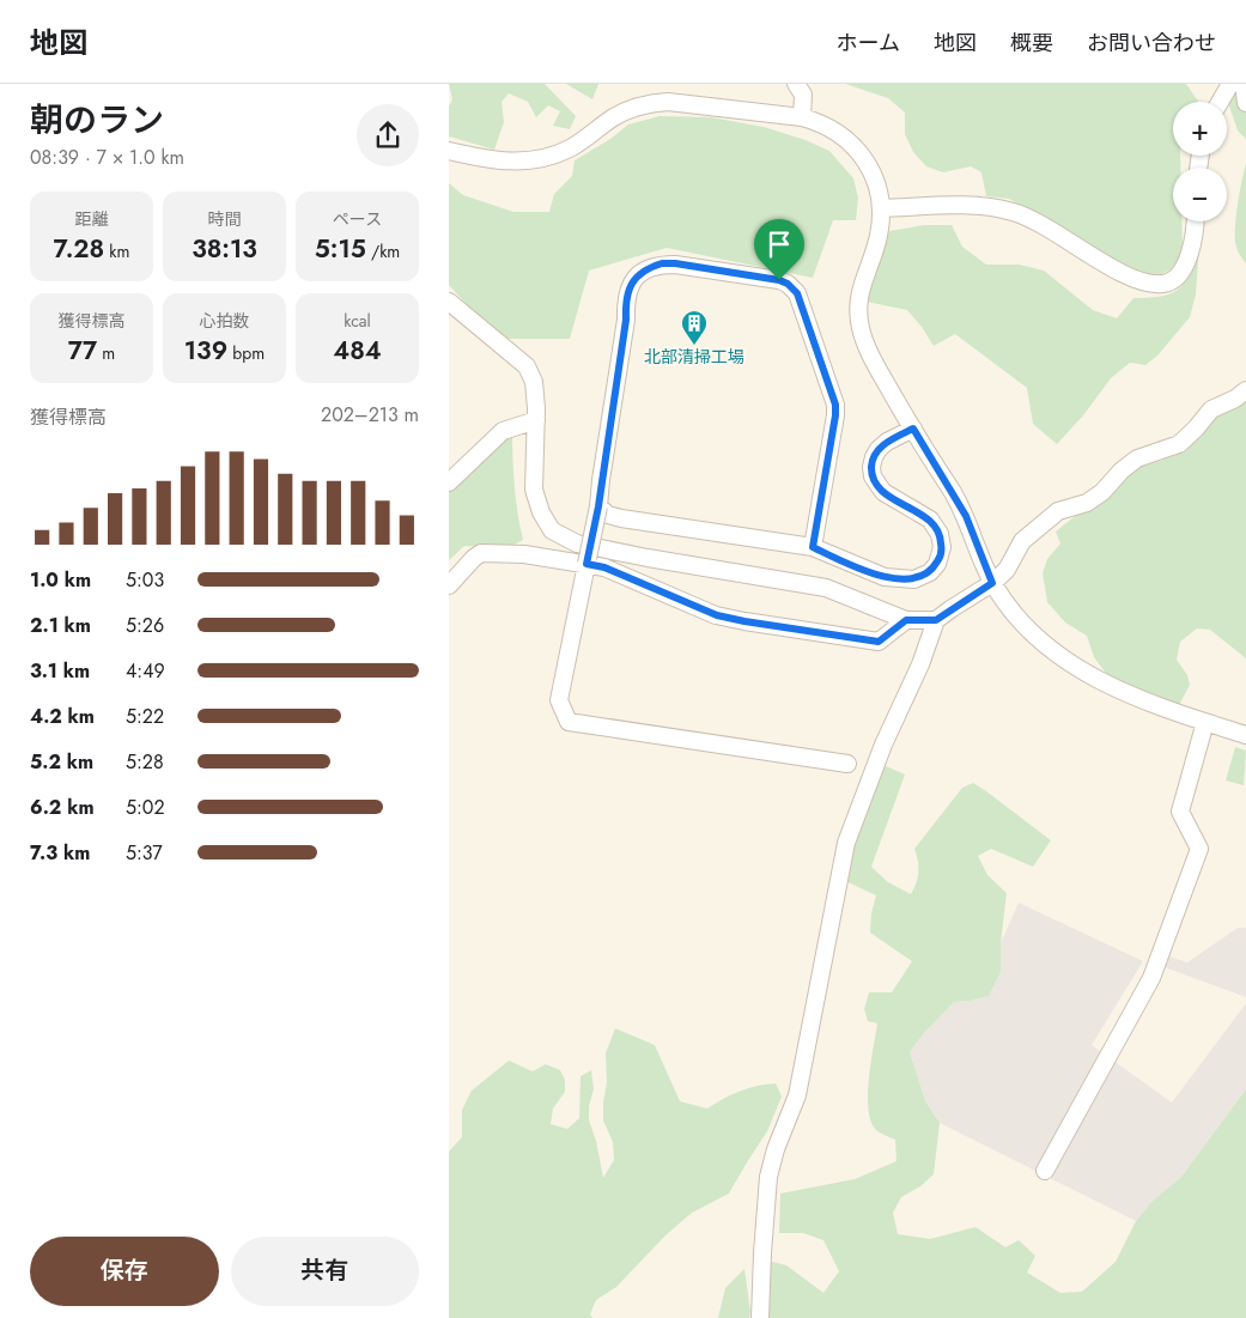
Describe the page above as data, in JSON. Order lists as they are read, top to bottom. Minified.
{"places":{"building":["北部清掃工場"]},"page":{"header":"地図","nav":["ホーム","地図","概要","お問い合わせ"],"heading":["朝のラン","08:39 · 7 × 1.0 km"],"map_buttons":["+","−"],"stats":[["距離","7.28 km"],["時間","38:13"],["ペース","5:15 /km"],["獲得標高","77 m"],["心拍数","139 bpm"],["kcal","484"]],"chart":["獲得標高","202–213 m"],"list":[{"name":"1.0 km","note":"5:03"},{"name":"2.1 km","note":"5:26"},{"name":"3.1 km","note":"4:49"},{"name":"4.2 km","note":"5:22"},{"name":"5.2 km","note":"5:28"},{"name":"6.2 km","note":"5:02"},{"name":"7.3 km","note":"5:37"}],"buttons":["保存","共有"]}}
